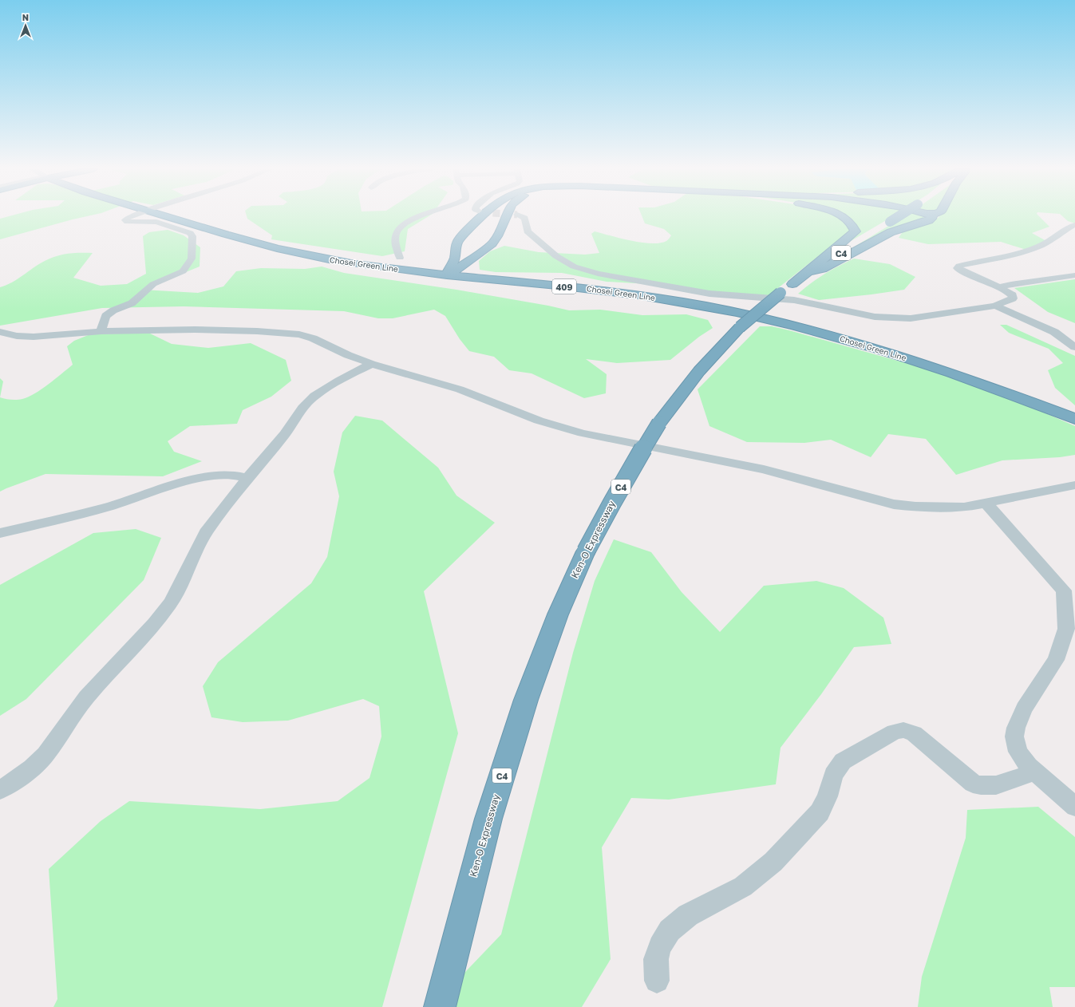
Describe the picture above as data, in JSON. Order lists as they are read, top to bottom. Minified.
{"streets":{"highway":["C4","Chosei Green Line","409","Ken-O Expressway"]},"north":"top"}
